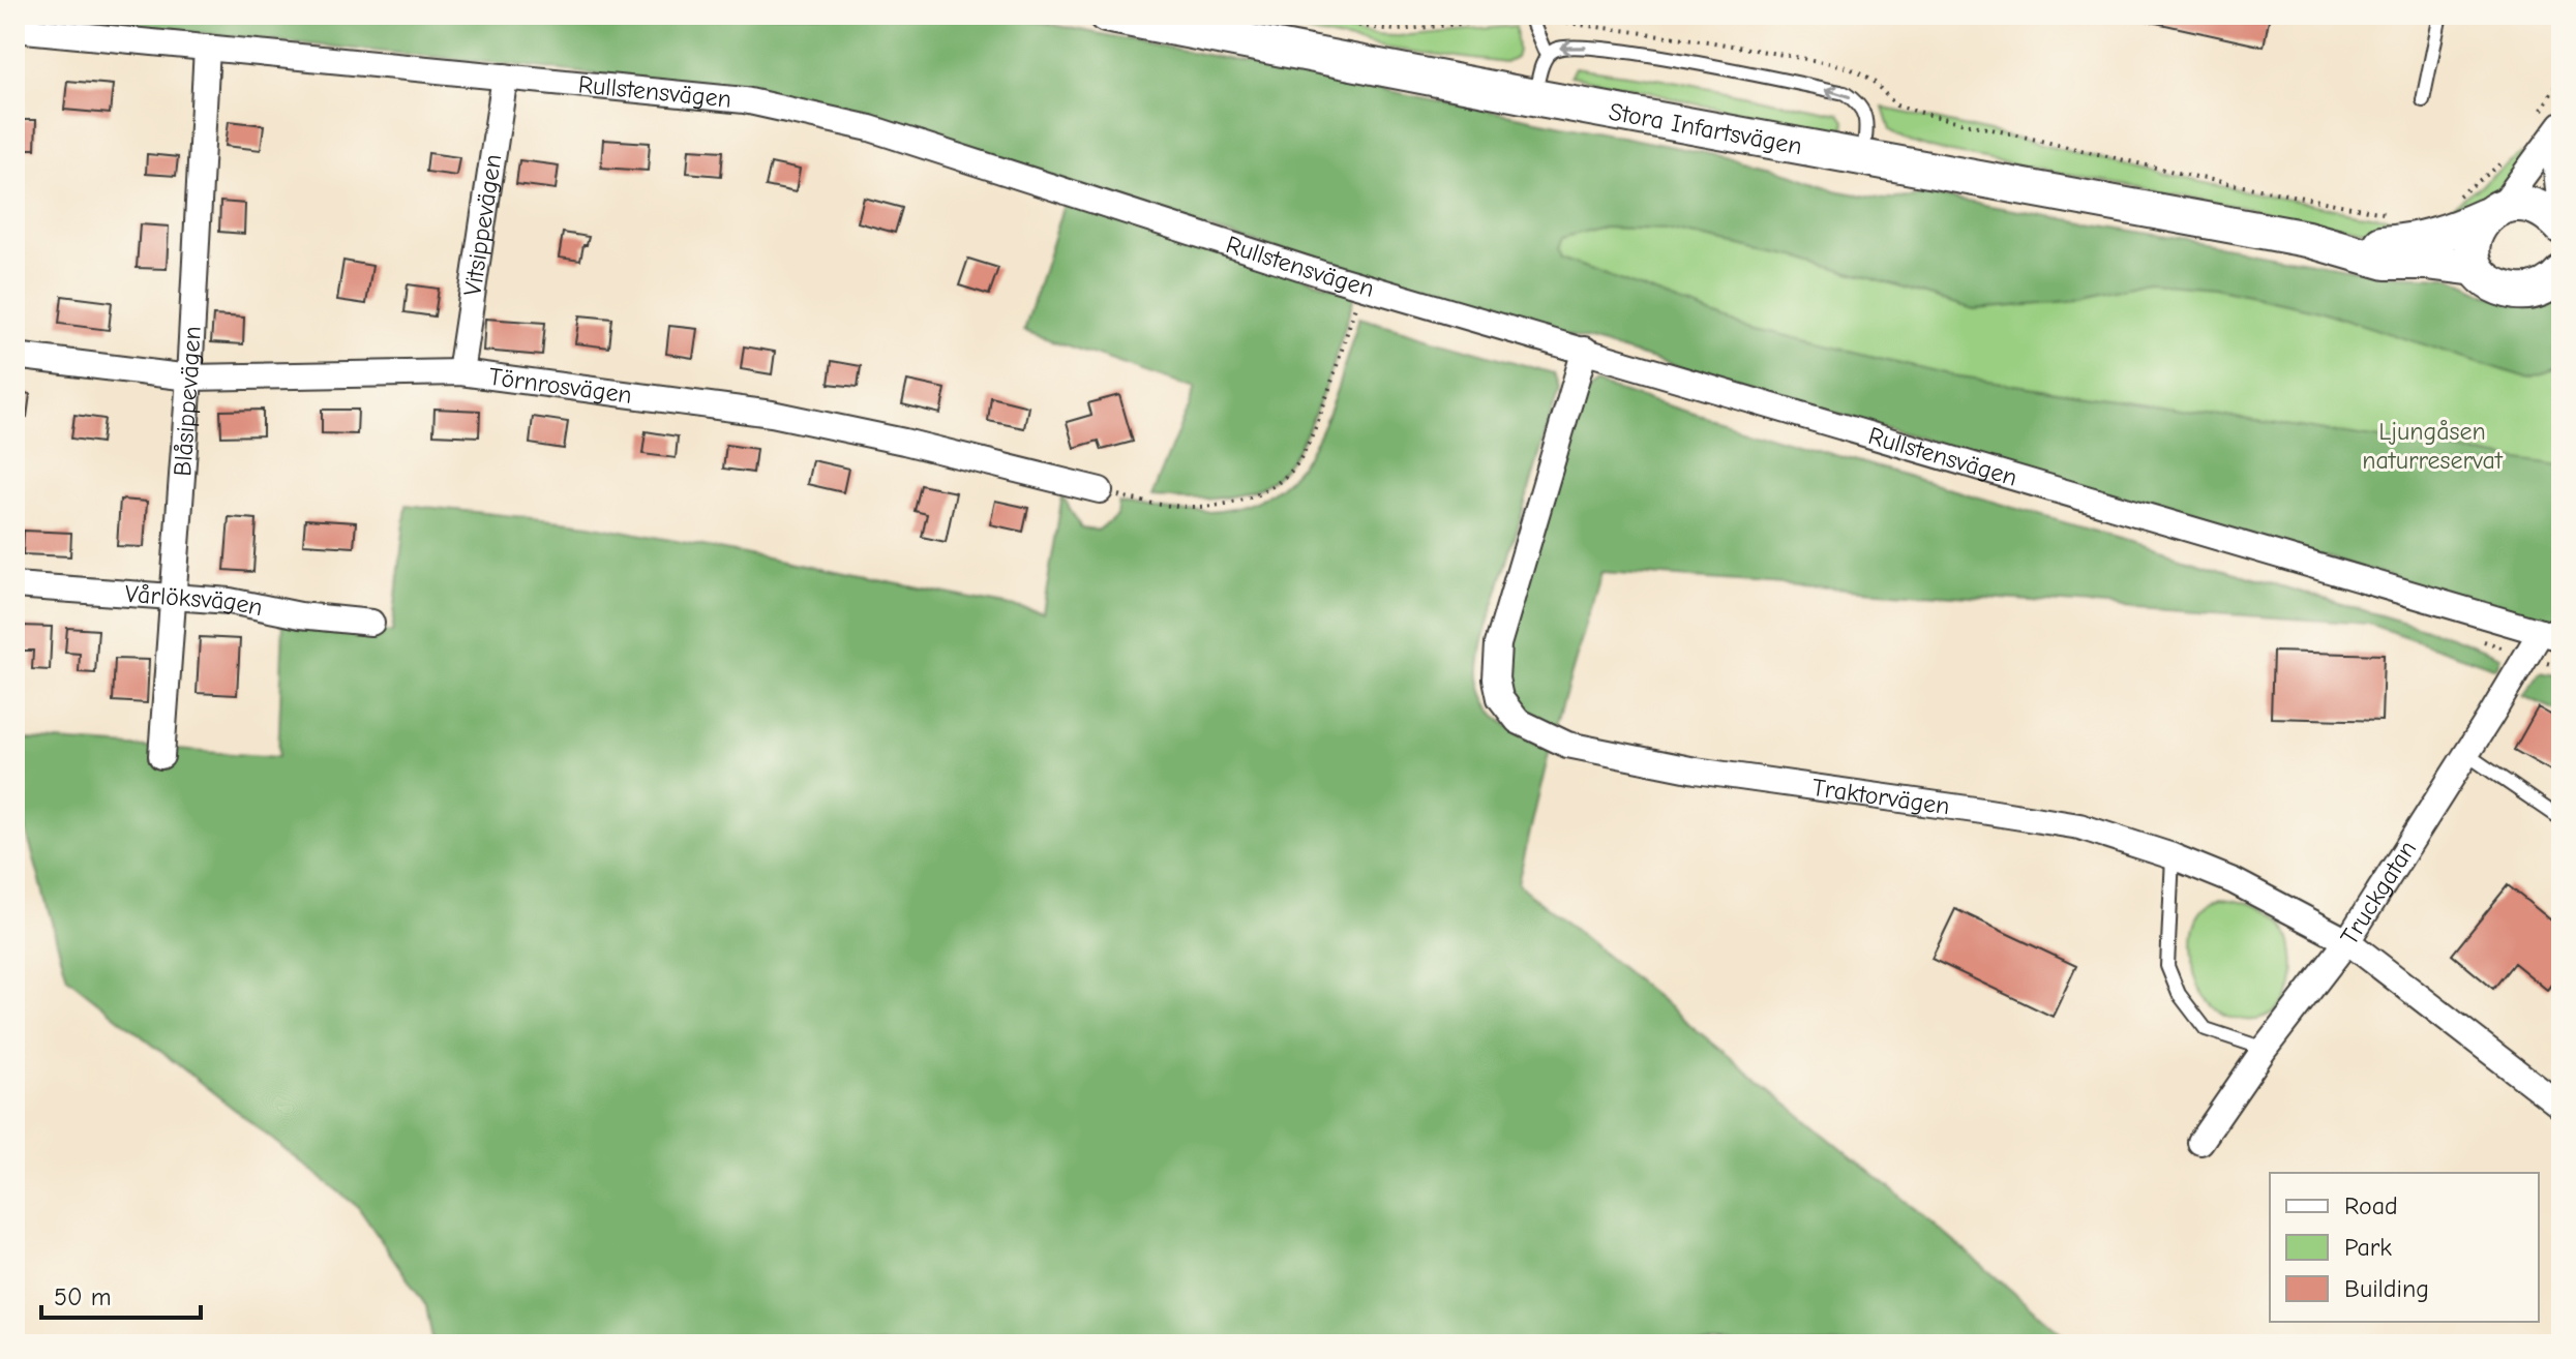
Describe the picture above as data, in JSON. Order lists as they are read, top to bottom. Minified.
{"streets":{"main road":["Stora Infartsvägen"],"street":["Rullstensvägen","Vitsippevägen","Törnrosvägen","Blåsippevägen","Vårlöksvägen","Traktorvägen","Truckgatan"]},"crossings":[["Rullstensvägen","Vitsippevägen"],["Rullstensvägen","Blåsippevägen"],["Rullstensvägen","Traktorvägen"],["Rullstensvägen","Truckgatan"],["Vitsippevägen","Törnrosvägen"],["Törnrosvägen","Blåsippevägen"],["Blåsippevägen","Vårlöksvägen"],["Traktorvägen","Truckgatan"]],"parks":["Ljungåsen naturreservat"],"legend":["Road","Park","Building"],"scale_bar":"50 m"}
